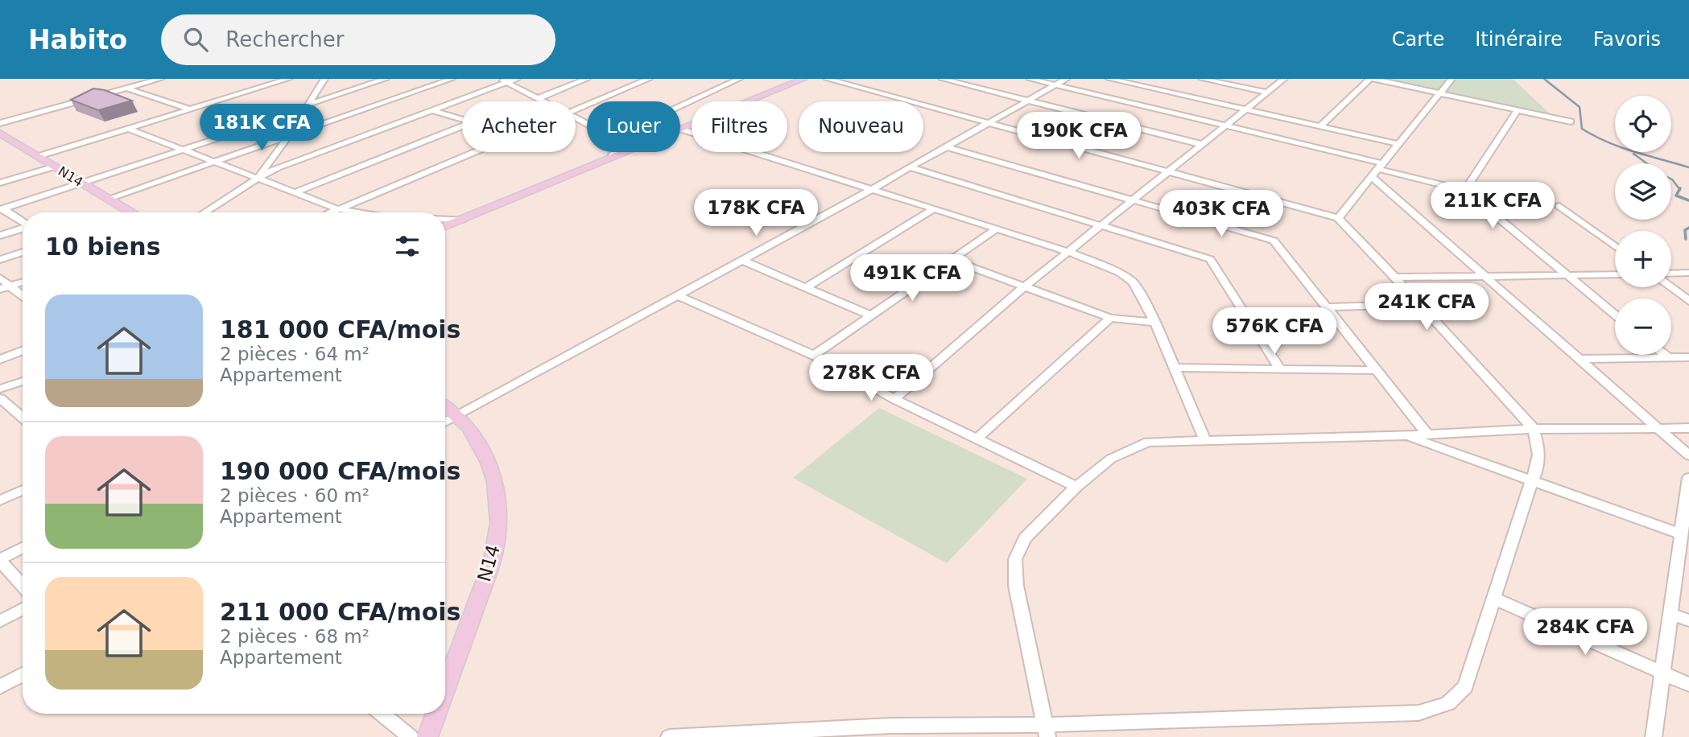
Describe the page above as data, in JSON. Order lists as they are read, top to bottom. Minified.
{"streets":{"main road":["N14"]},"page":{"header":"Habito","search":"Rechercher","nav":["Carte","Itinéraire","Favoris"],"map_buttons":["+","−"],"chip":["Acheter","Louer","Filtres","Nouveau"],"price":["181K CFA","190K CFA","211K CFA","178K CFA","403K CFA","491K CFA","241K CFA","576K CFA","278K CFA","284K CFA"],"heading":"10 biens","list":[{"name":"181 000 CFA/mois","note":"2 pièces · 64 m² · Appartement"},{"name":"190 000 CFA/mois","note":"2 pièces · 60 m² · Appartement"},{"name":"211 000 CFA/mois","note":"2 pièces · 68 m² · Appartement"}]}}
